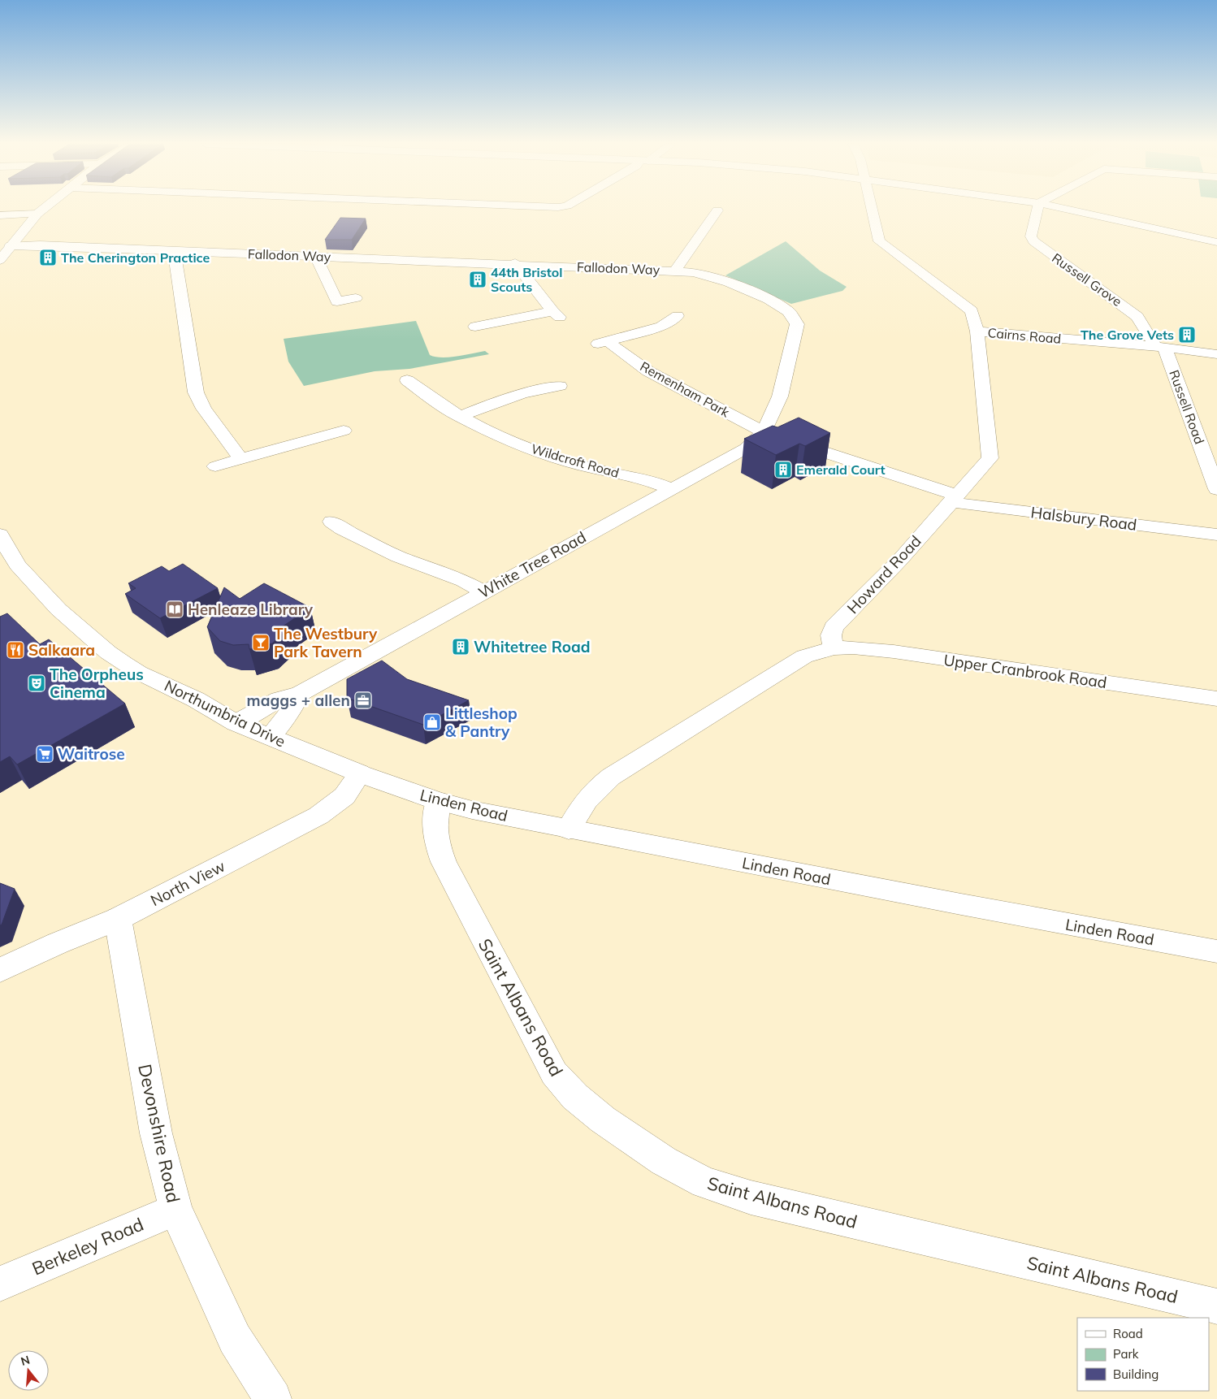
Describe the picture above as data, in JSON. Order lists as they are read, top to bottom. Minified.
{"streets":{"street":["Fallodon Way","Russell Grove","Cairns Road","Remenham Park","Russell Road","Wildcroft Road","Halsbury Road","White Tree Road","Howard Road","Upper Cranbrook Road","Northumbria Drive","Linden Road","North View","Saint Albans Road","Devonshire Road","Berkeley Road"]},"crossings":[["Fallodon Way","Remenham Park"],["Fallodon Way","White Tree Road"],["Russell Grove","Cairns Road"],["Russell Grove","Russell Road"],["Cairns Road","Russell Road"],["Cairns Road","Howard Road"],["Remenham Park","White Tree Road"],["Wildcroft Road","White Tree Road"],["Halsbury Road","Howard Road"],["White Tree Road","Northumbria Drive"],["Howard Road","Upper Cranbrook Road"],["Northumbria Drive","Linden Road"],["Northumbria Drive","North View"],["Linden Road","North View"],["Linden Road","Saint Albans Road"],["North View","Devonshire Road"],["Devonshire Road","Berkeley Road"]],"places":{"building":["The Cherington Practice","44th Bristol Scouts","The Grove Vets","Emerald Court","Whitetree Road"],"library":["Henleaze Library"],"bar":["The Westbury Park Tavern"],"restaurant":["Salkaara"],"theatre":["The Orpheus Cinema"],"office":["maggs + allen"],"shop":["Littleshop & Pantry"],"supermarket":["Waitrose"]},"legend":["Road","Park","Building"],"north":"top"}
